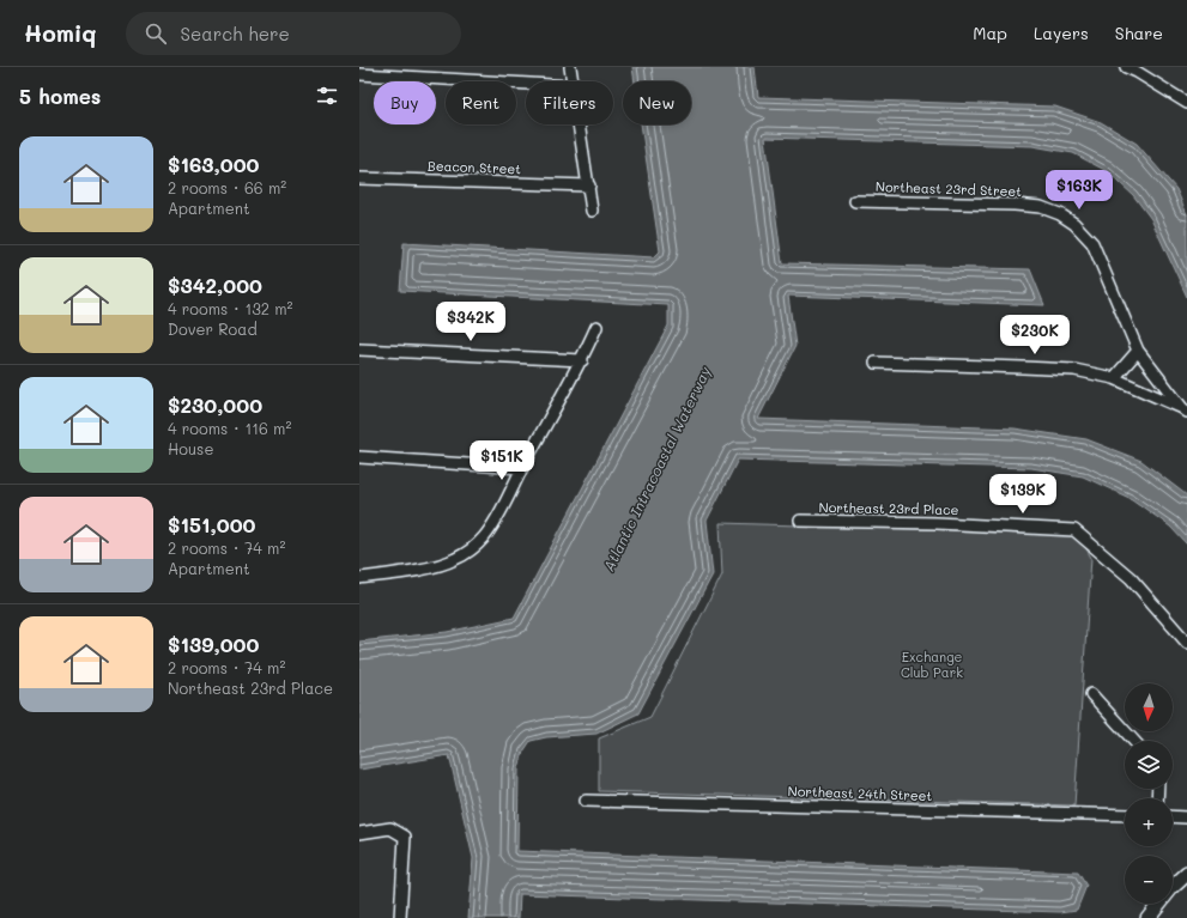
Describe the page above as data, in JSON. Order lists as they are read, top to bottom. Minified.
{"streets":{"street":["Beacon Street","Northeast 23rd Street","Northeast 23rd Place","Northeast 24th Street"]},"water":["Atlantic Intracoastal Waterway"],"parks":["Exchange Club Park"],"north":"bottom","page":{"header":"Homiq","search":"Search here","nav":["Map","Layers","Share"],"heading":"5 homes","chip":["Buy","Rent","Filters","New"],"list":[{"name":"$163,000","note":"2 rooms · 66 m² · Apartment"},{"name":"$342,000","note":"4 rooms · 132 m² · Dover Road"},{"name":"$230,000","note":"4 rooms · 116 m² · House"},{"name":"$151,000","note":"2 rooms · 74 m² · Apartment"},{"name":"$139,000","note":"2 rooms · 74 m² · Northeast 23rd Place"}],"price":["$163K","$342K","$230K","$151K","$139K"],"map_buttons":["+","−"]}}
